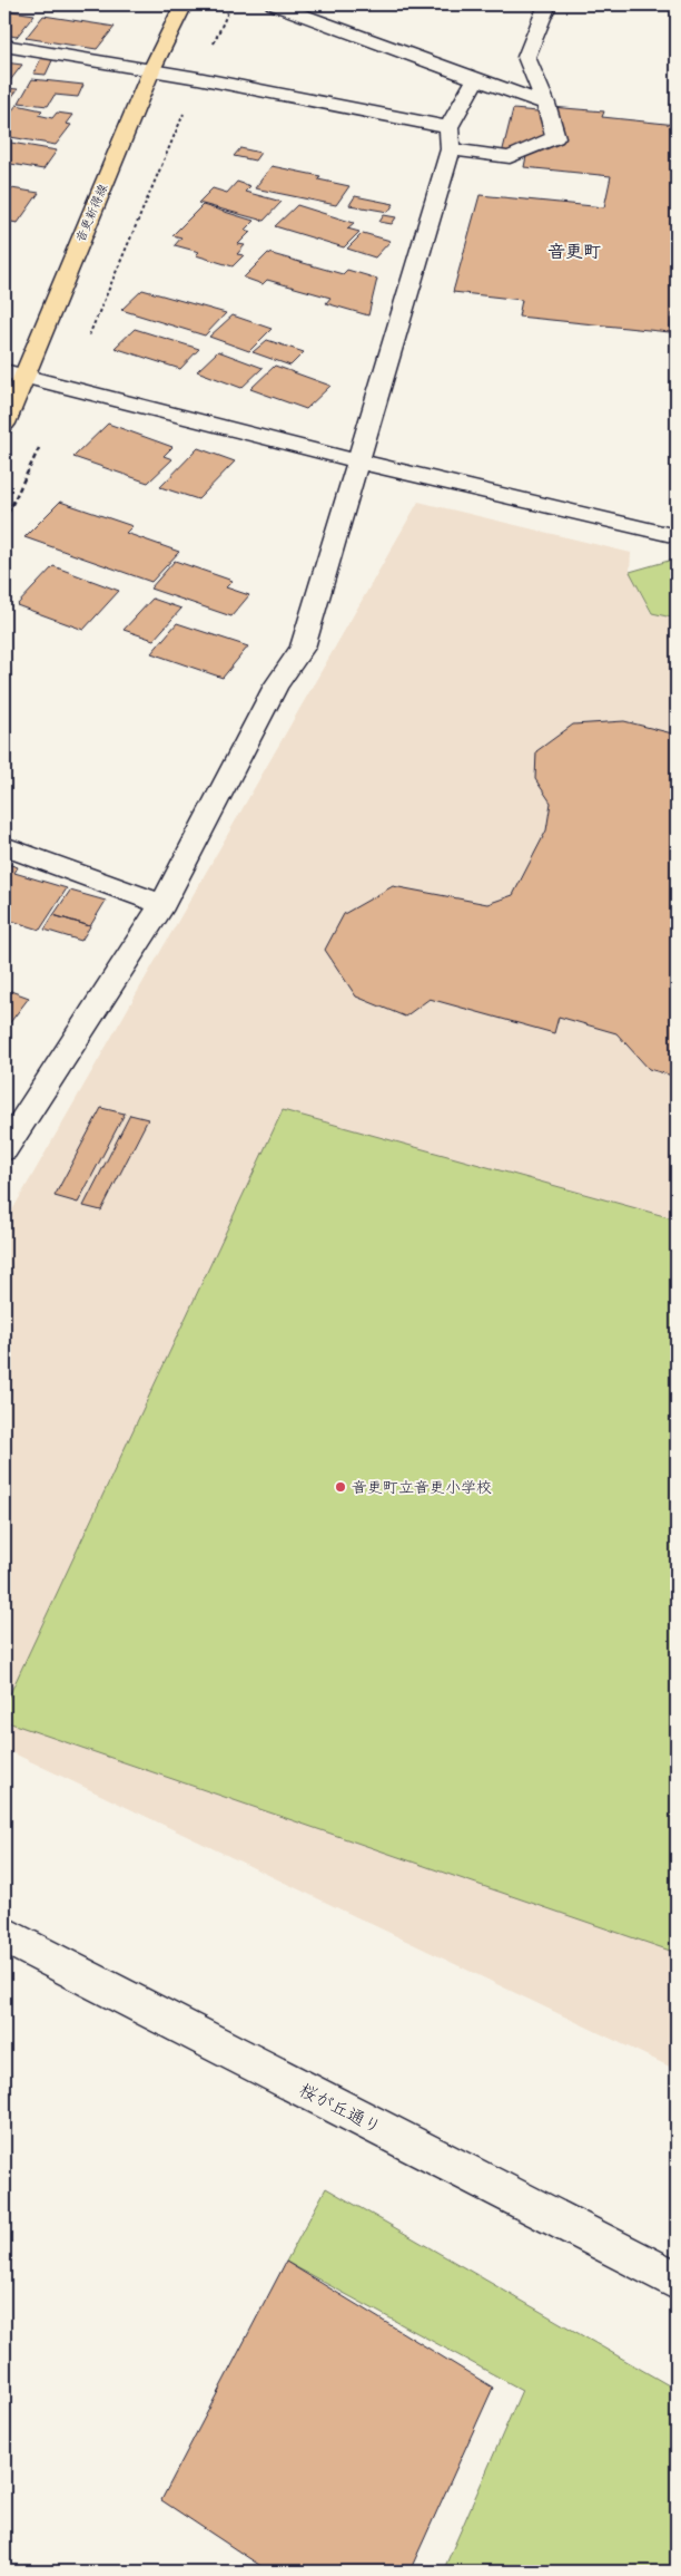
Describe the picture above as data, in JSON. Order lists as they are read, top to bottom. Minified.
{"streets":{"main road":["音更新得線"],"street":["桜が丘通り"]},"districts":["音更町"],"places":["音更町立音更小学校"]}
